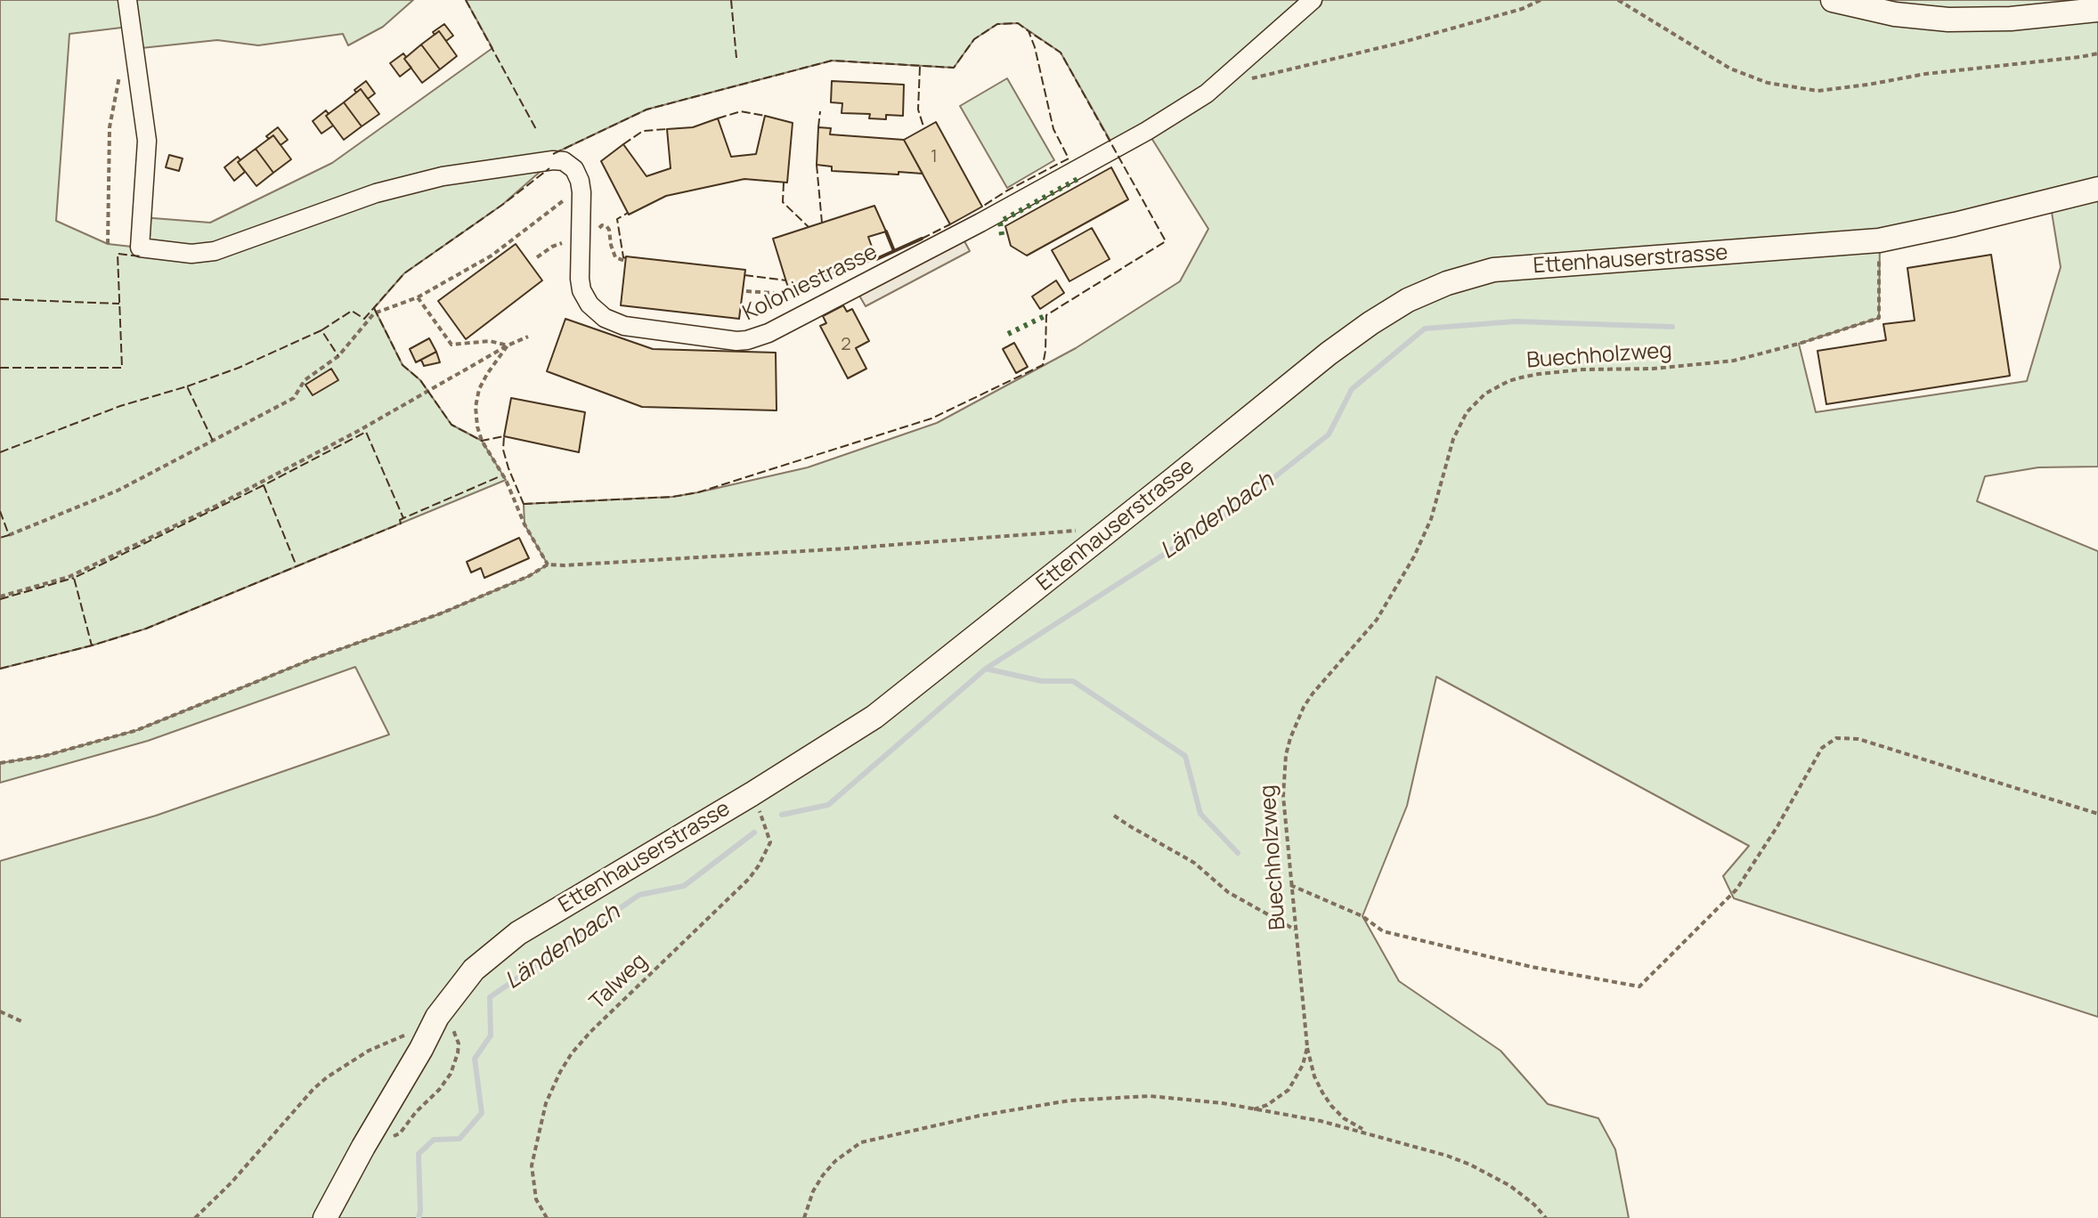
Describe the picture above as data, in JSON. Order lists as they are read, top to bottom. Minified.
{"streets":{"street":["Ettenhauserstrasse","Koloniestrasse"],"path":["Buechholzweg","Talweg"]},"crossings":[["Ettenhauserstrasse","Buechholzweg"],["Ettenhauserstrasse","Talweg"]],"water":["Ländenbach"],"house_numbers":["1","2"]}
